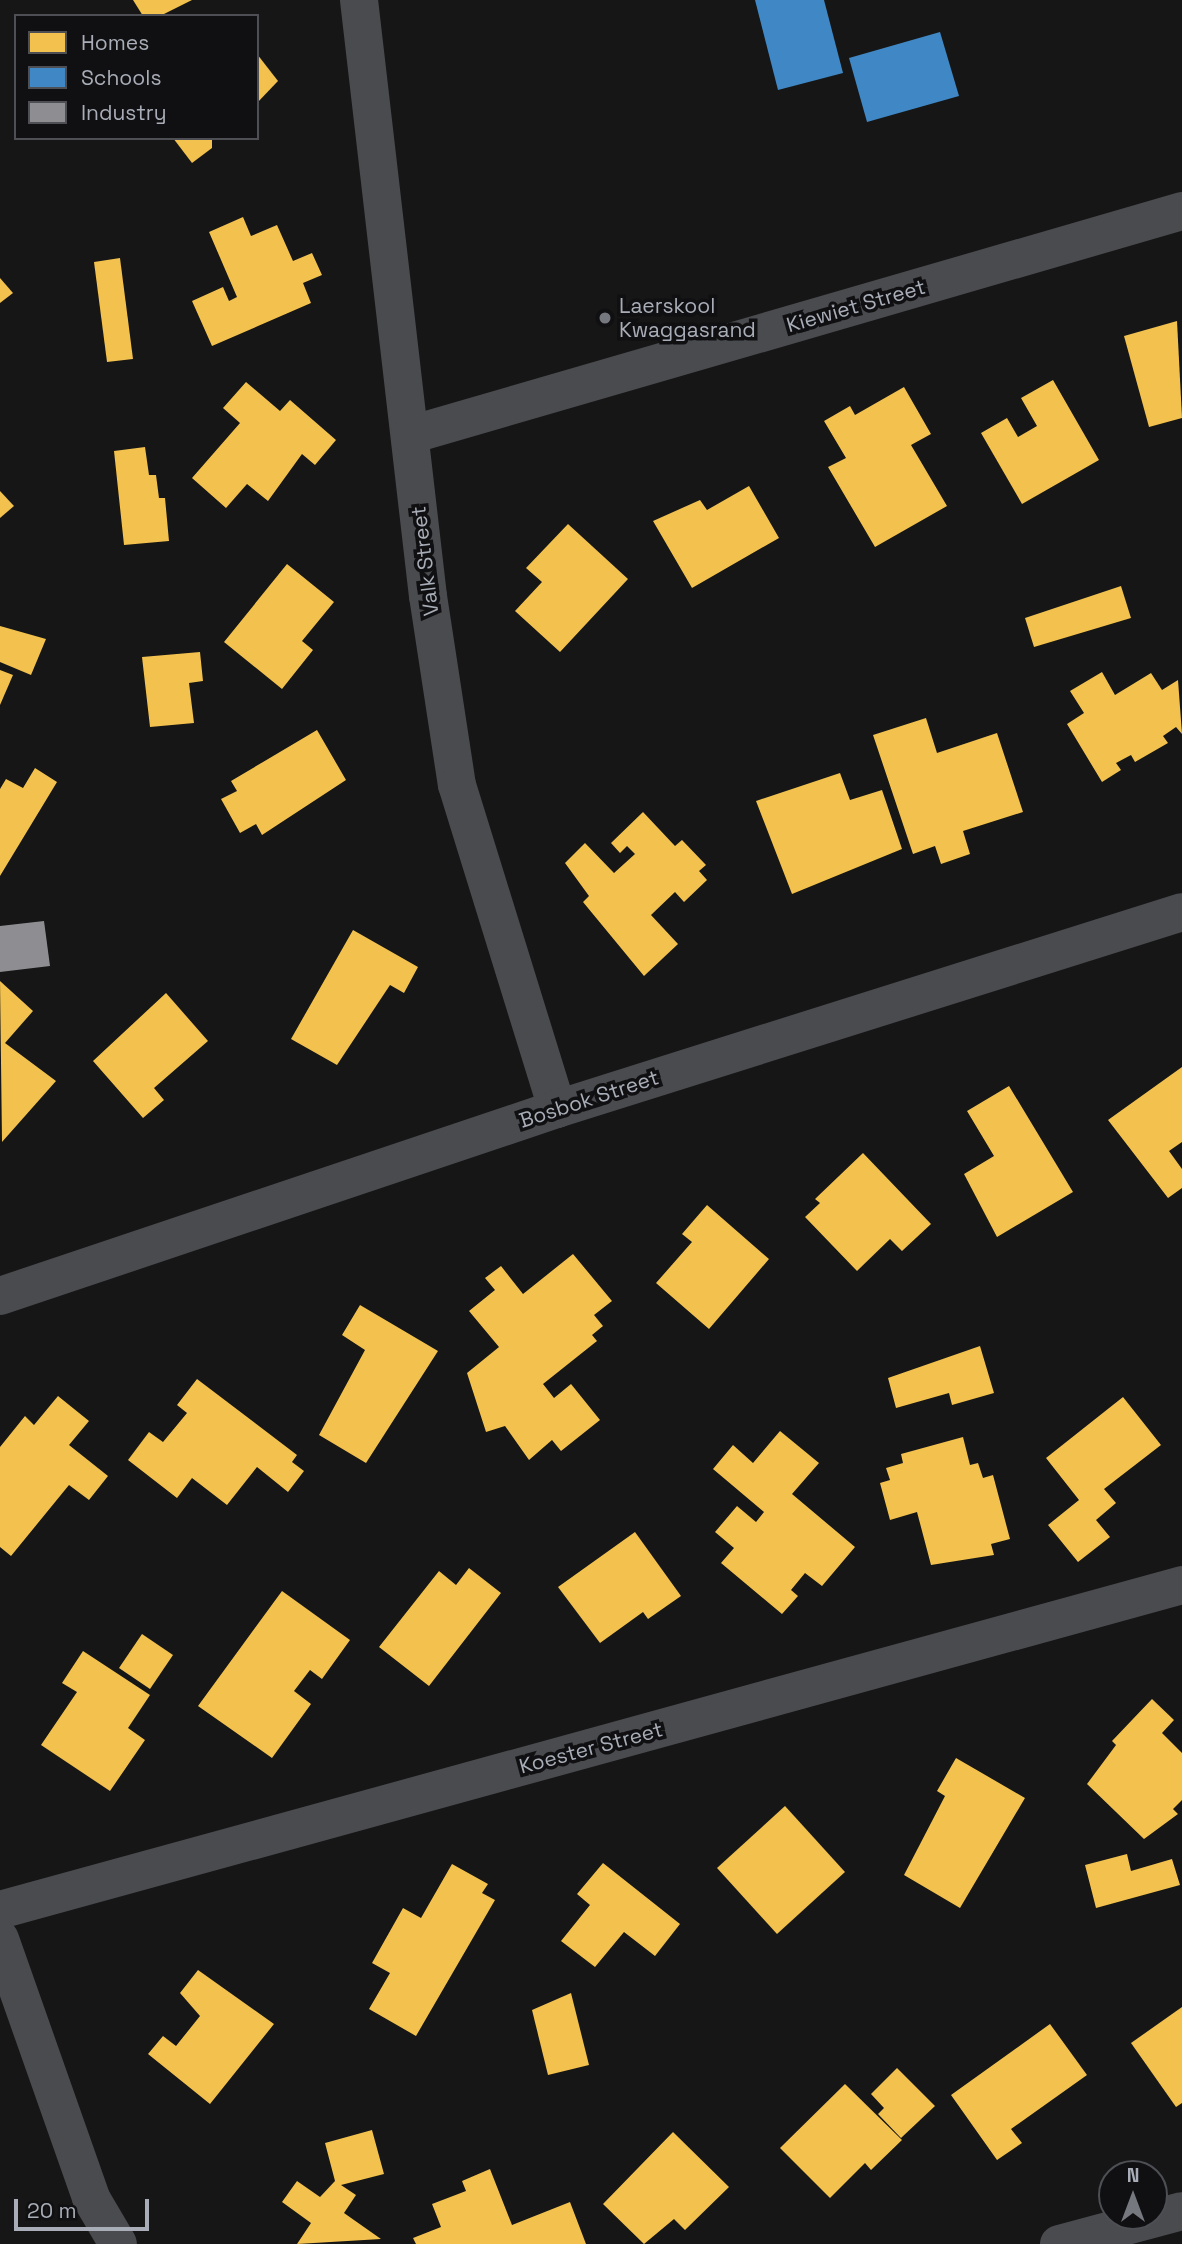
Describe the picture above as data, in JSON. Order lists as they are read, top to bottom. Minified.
{"streets":{"street":["Kiewiet Street","Valk Street","Bosbok Street","Koester Street"]},"crossings":[["Kiewiet Street","Valk Street"],["Valk Street","Bosbok Street"]],"places":["Laerskool Kwaggasrand"],"legend":["Homes","Schools","Industry"],"scale_bar":"20 m","north":"top"}
